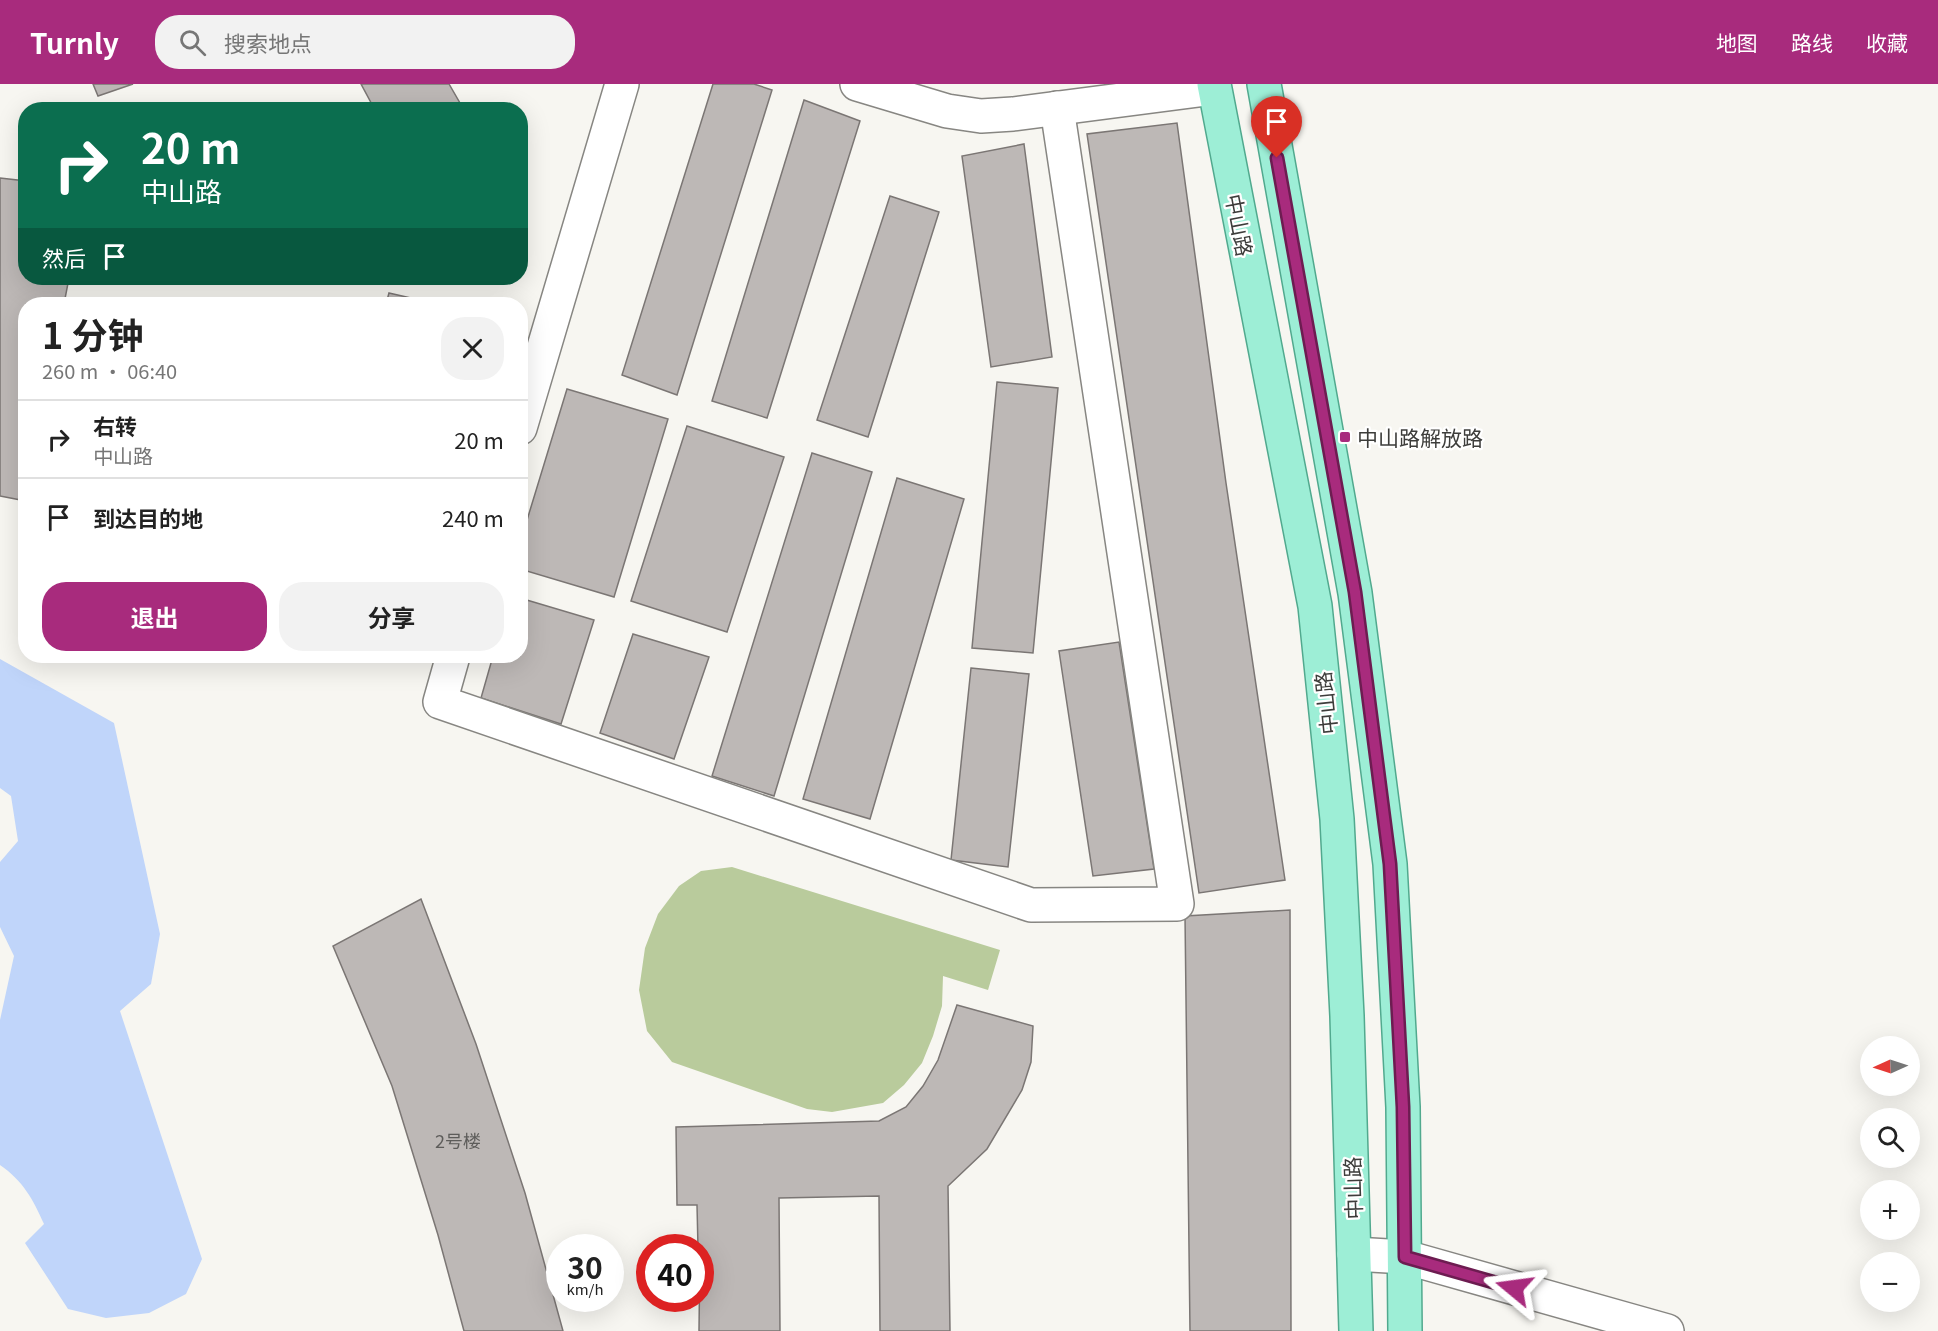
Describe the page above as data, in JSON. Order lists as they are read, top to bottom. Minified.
{"streets":{"main road":["中山路"]},"places":{"transit":["中山路解放路"]},"house_numbers":["2号楼"],"north":"left","page":{"header":"Turnly","search":"搜索地点","nav":["地图","路线","收藏"],"turn":["20 m","中山路"],"then":"然后","heading":["1 分钟","260 m · 06:40"],"list":[{"name":"右转","note":"中山路","value":"20 m"},{"name":"到达目的地","value":"240 m"}],"buttons":["退出","分享"],"map_buttons":["+","−"],"speed":"30 km/h","limit":"40"}}
